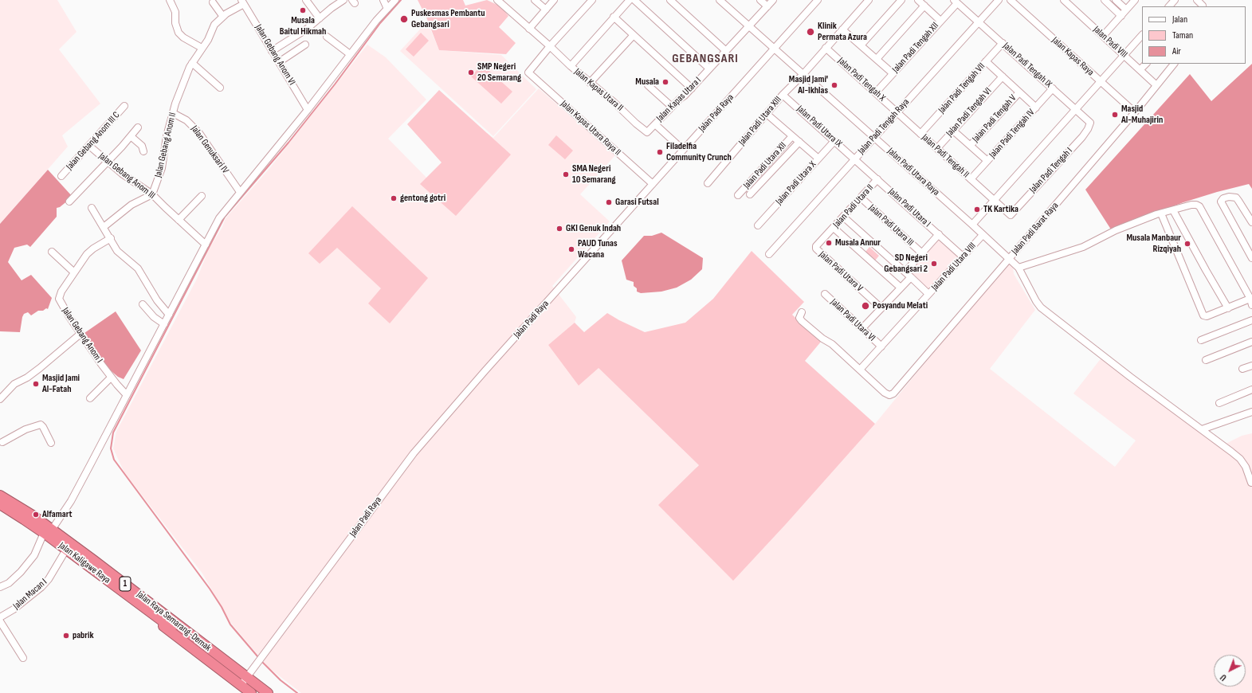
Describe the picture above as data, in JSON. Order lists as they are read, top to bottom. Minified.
{"streets":{"highway":["Jalan Kaligawe Raya","1","Jalan Raya Semarang-Demak"],"street":["Jalan Padi VIII","Jalan Padi Tengah XII","Jalan Gebang Anom VI","Jalan Kapas Raya","Jalan Padi Tengah IX","Jalan Padi Tengah X","Jalan Padi Tengah VII","Jalan Kapas Utara II","Jalan Kapas Utara I","Jalan Padi Tengah VI","Jalan Padi Raya","Jalan Padi Tengah V","Jalan Padi Utara XIII","Jalan Padi Utara IX","Jalan Padi Tengah Raya","Jalan Kapas Utara Raya II","Jalan Padi Tengah IV","Jalan Gebang Anom III C","Jalan Gebang Anom II","Jalan Genuksari IV","Jalan Padi Tengah II","Jalan Padi Utara XII","Jalan Padi Tengah I","Jalan Padi Utara Raya","Jalan Gebang Anom III","Jalan Padi Utara X","Jalan Padi Utara II","Jalan Padi Utara I","Jalan Padi Utara III","Jalan Padi Barat Raya","Jalan Padi Utara VIII","Jalan Padi Utara V","Jalan Padi Utara VI","Jalan Gebang Anom I","Jalan Macan I"]},"crossings":[["Jalan Padi VIII","Jalan Padi Barat Raya"],["Jalan Padi Tengah XII","Jalan Padi Tengah IX"],["Jalan Padi Tengah XII","Jalan Padi Tengah X"],["Jalan Gebang Anom VI","Jalan Gebang Anom II"],["Jalan Kapas Raya","Jalan Padi Barat Raya"],["Jalan Padi Tengah IX","Jalan Padi Tengah VII"],["Jalan Padi Tengah IX","Jalan Padi Tengah Raya"],["Jalan Padi Tengah IX","Jalan Padi Tengah IV"],["Jalan Padi Tengah IX","Jalan Padi Tengah I"],["Jalan Padi Tengah X","Jalan Padi Utara XIII"],["Jalan Padi Tengah X","Jalan Padi Tengah Raya"],["Jalan Padi Tengah X","Jalan Padi Tengah II"],["Jalan Padi Tengah VII","Jalan Padi Tengah II"],["Jalan Kapas Utara II","Jalan Kapas Utara I"],["Jalan Kapas Utara II","Jalan Kapas Utara Raya II"],["Jalan Kapas Utara I","Jalan Padi Utara Raya"],["Jalan Padi Tengah VI","Jalan Padi Tengah II"],["Jalan Padi Raya","Jalan Kapas Utara Raya II"],["Jalan Padi Raya","Jalan Padi Utara Raya"],["Jalan Padi Raya","Jalan Kaligawe Raya"],["Jalan Padi Raya","Jalan Raya Semarang-Demak"],["Jalan Padi Utara XIII","Jalan Padi Utara IX"],["Jalan Padi Utara XIII","Jalan Padi Utara Raya"],["Jalan Padi Utara IX","Jalan Padi Tengah Raya"],["Jalan Padi Utara IX","Jalan Padi Utara X"],["Jalan Padi Utara IX","Jalan Padi Utara I"],["Jalan Padi Tengah Raya","Jalan Padi Tengah II"],["Jalan Padi Tengah Raya","Jalan Padi Utara Raya"],["Jalan Padi Tengah Raya","Jalan Padi Utara I"],["Jalan Padi Tengah IV","Jalan Padi Tengah II"],["Jalan Gebang Anom III C","Jalan Gebang Anom III"],["Jalan Gebang Anom II","Jalan Genuksari IV"],["Jalan Gebang Anom II","Jalan Gebang Anom III"],["Jalan Padi Tengah II","Jalan Padi Tengah I"],["Jalan Padi Utara Raya","Jalan Padi Barat Raya"],["Jalan Padi Utara Raya","Jalan Padi Utara VIII"],["Jalan Padi Utara II","Jalan Padi Utara I"],["Jalan Padi Utara II","Jalan Padi Utara III"],["Jalan Padi Utara II","Jalan Padi Utara V"],["Jalan Padi Utara I","Jalan Padi Utara VIII"],["Jalan Padi Barat Raya","Jalan Padi Utara VIII"],["Jalan Padi Utara VIII","Jalan Padi Utara VI"],["Jalan Kaligawe Raya","Jalan Macan I"],["Jalan Kaligawe Raya","Jalan Raya Semarang-Demak"]],"districts":["GEBANGSARI"],"places":["Musala Baitul Hikmah","Puskesmas Pembantu Gebangsari","Klinik Permata Azura","SMP Negeri 20 Semarang","Musala","Masjid Jami' Al-Ikhlas","Masjid Al-Muhajirin","Filadelfia Community Crunch","SMA Negeri 10 Semarang","gentong gotri","Garasi Futsal","TK Kartika","GKI Genuk Indah","Musala Annur","Musala Manbaur Rizqiyah","PAUD Tunas Wacana","SD Negeri Gebangsari 2","Posyandu Melati","Masjid Jami Al-Fatah","Alfamart","pabrik"],"legend":["Jalan","Taman","Air"],"north":"bottom left"}
